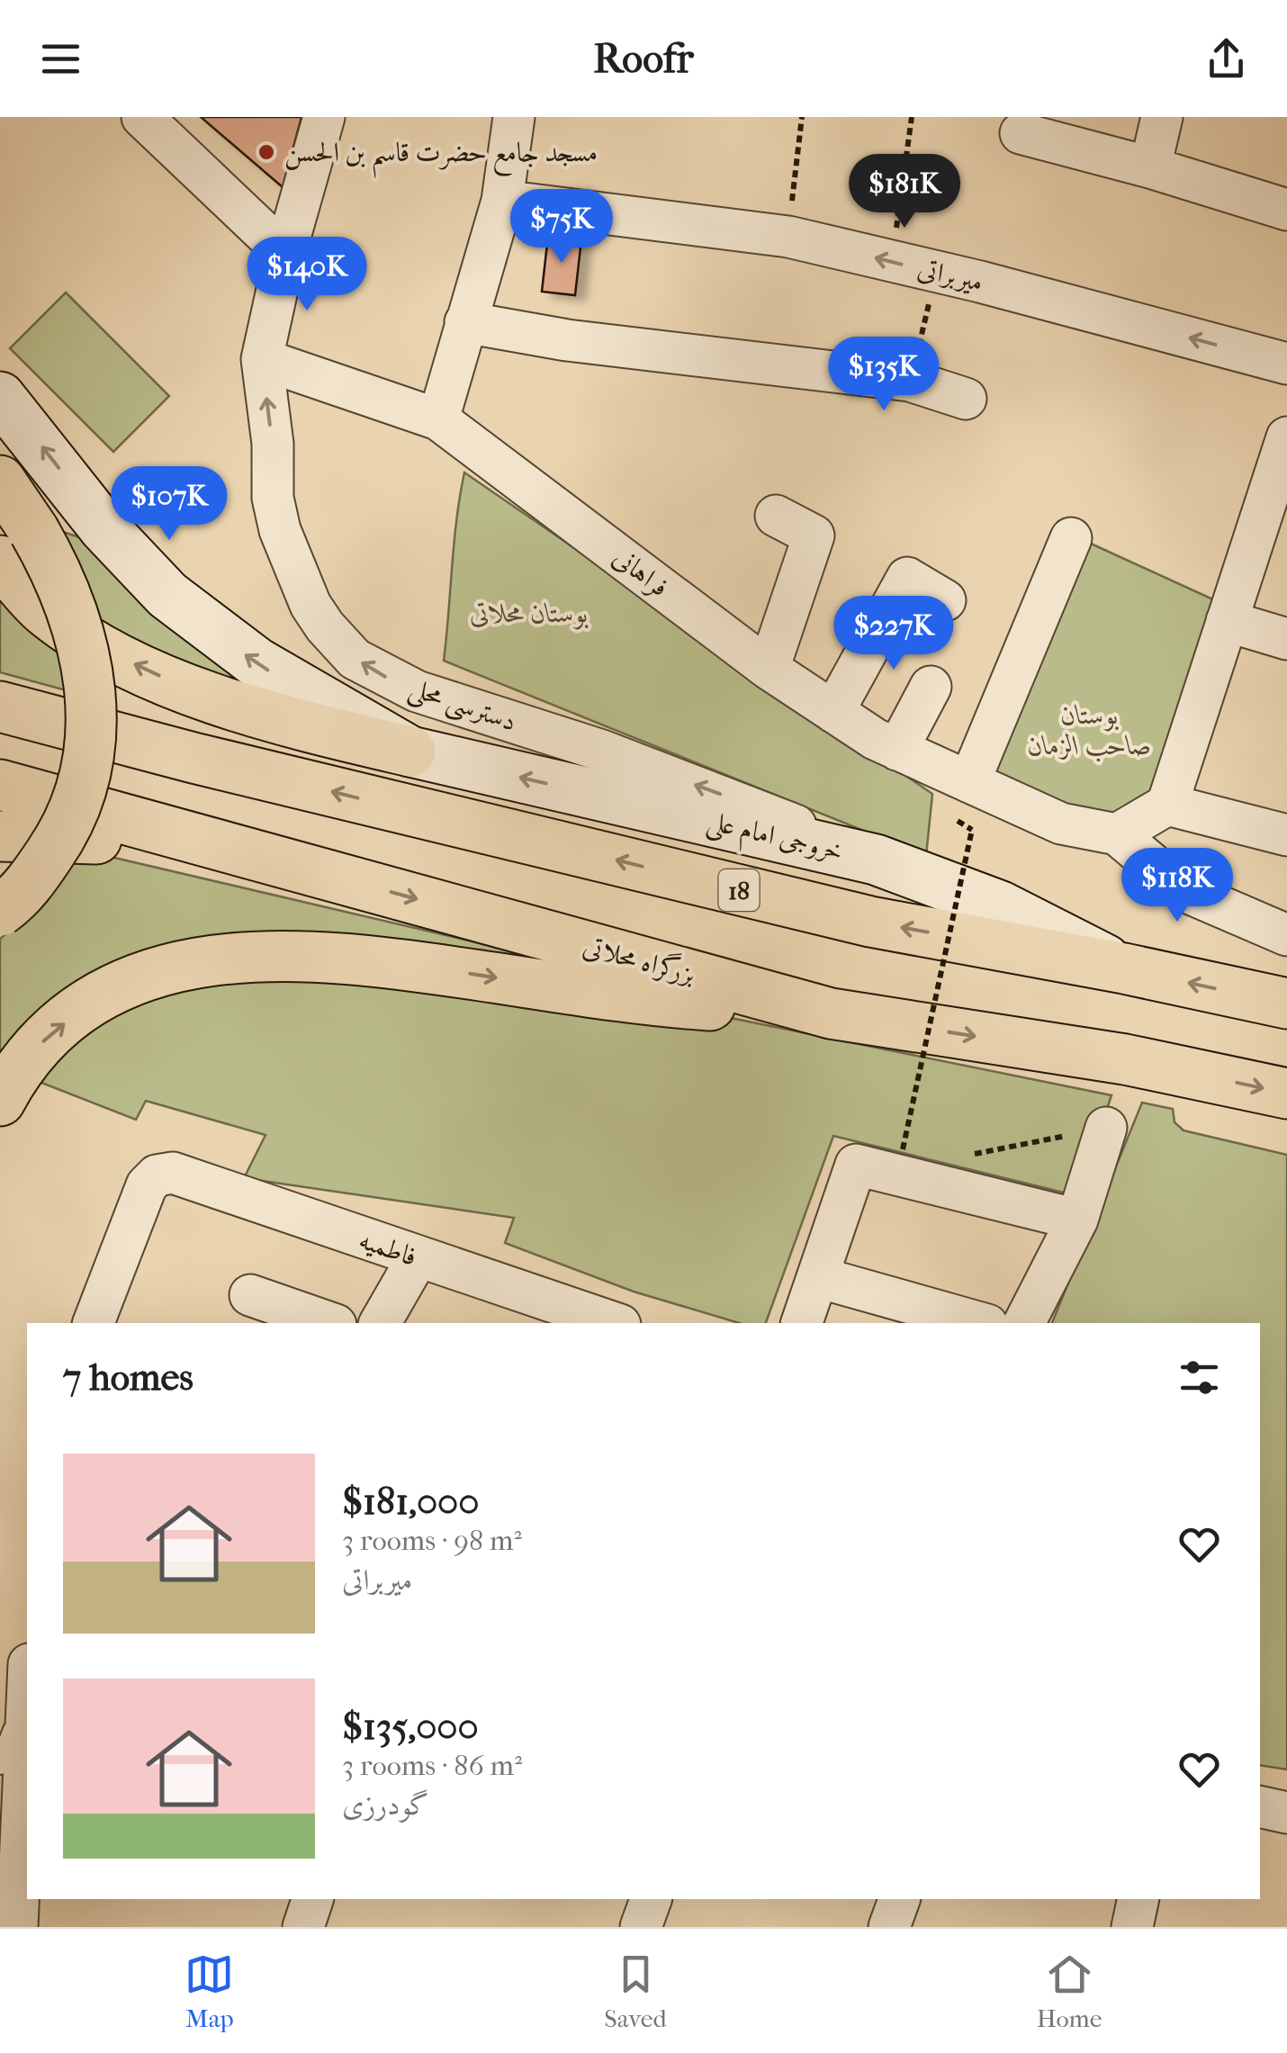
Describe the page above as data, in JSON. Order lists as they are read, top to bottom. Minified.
{"streets":{"highway":["18","بزرگراه محلاتی"],"main road":["خروجی امام علی"],"street":["میربراتی","فراهانی","دسترسی محلی","فاطمیه"]},"crossings":[["فراهانی","دسترسی محلی"],["دسترسی محلی","خروجی امام علی"],["خروجی امام علی","18"]],"one_way":["دسترسی محلی","خروجی امام علی"],"parks":["بوستان محلاتی","بوستان صاحب الزمان"],"places":["مسجد جامع حضرت قاسم بن الحسن"],"page":{"header":"Roofr","price":["$181K","$75K","$140K","$135K","$107K","$227K","$118K"],"heading":"7 homes","list":[{"name":"$181,000","note":"3 rooms · 98 m² · میربراتی"},{"name":"$135,000","note":"3 rooms · 86 m² · گودرزی"}],"tabs":["Map","Saved","Home"]}}
